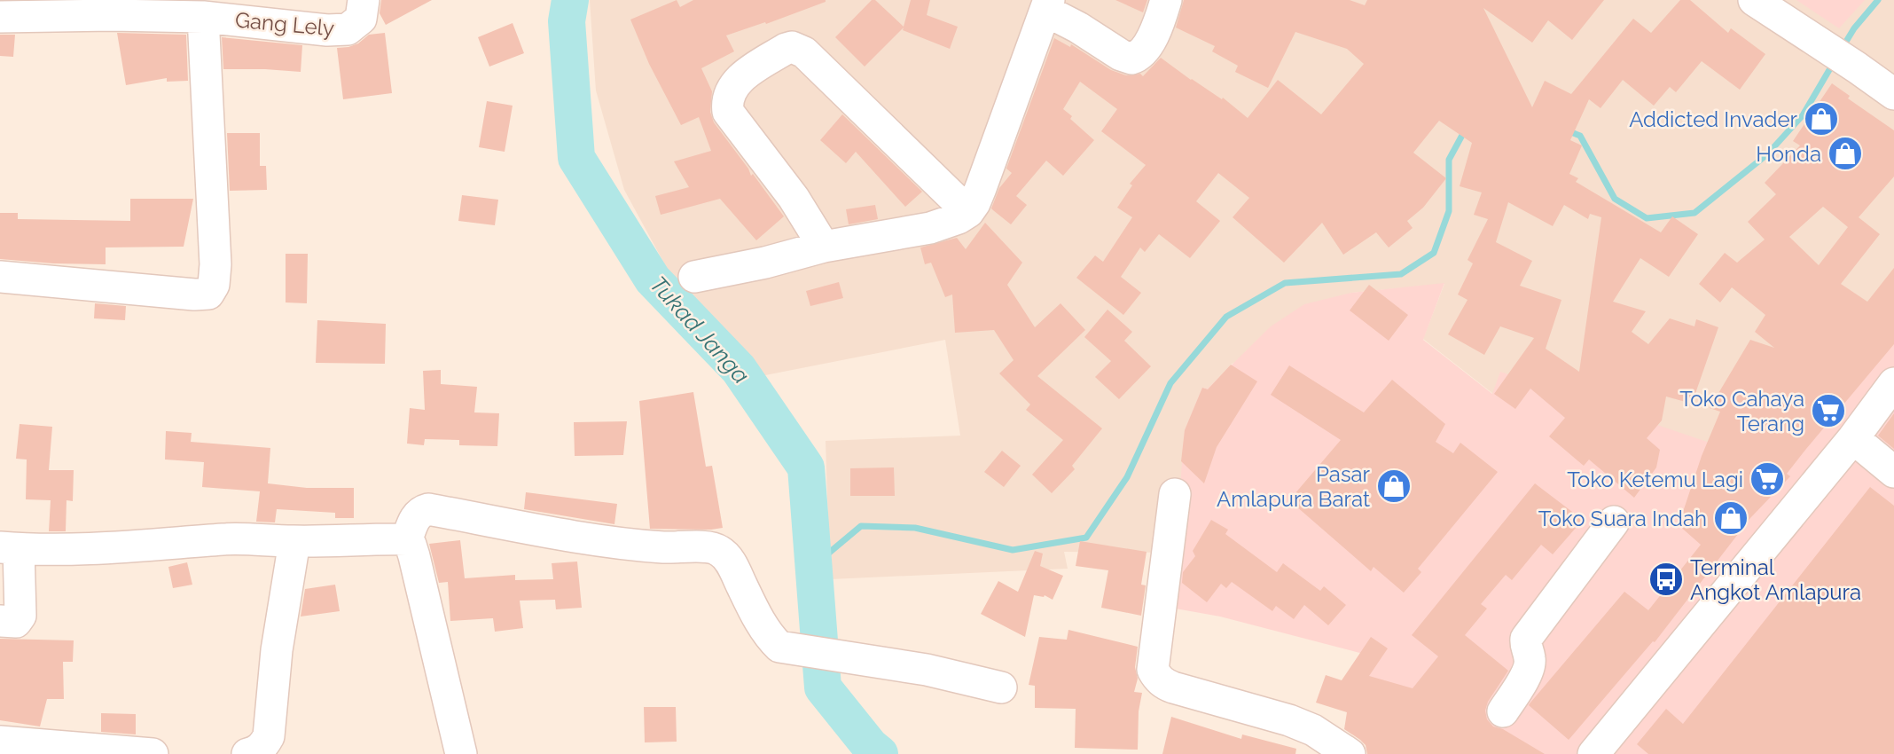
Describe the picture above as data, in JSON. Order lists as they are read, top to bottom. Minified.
{"streets":{"street":["Gang Lely"]},"water":["Tukad Janga"],"places":{"shop":["Addicted Invader","Honda","Pasar Amlapura Barat","Toko Suara Indah"],"supermarket":["Toko Cahaya Terang","Toko Ketemu Lagi"],"bus stop":["Terminal Angkot Amlapura"]}}
